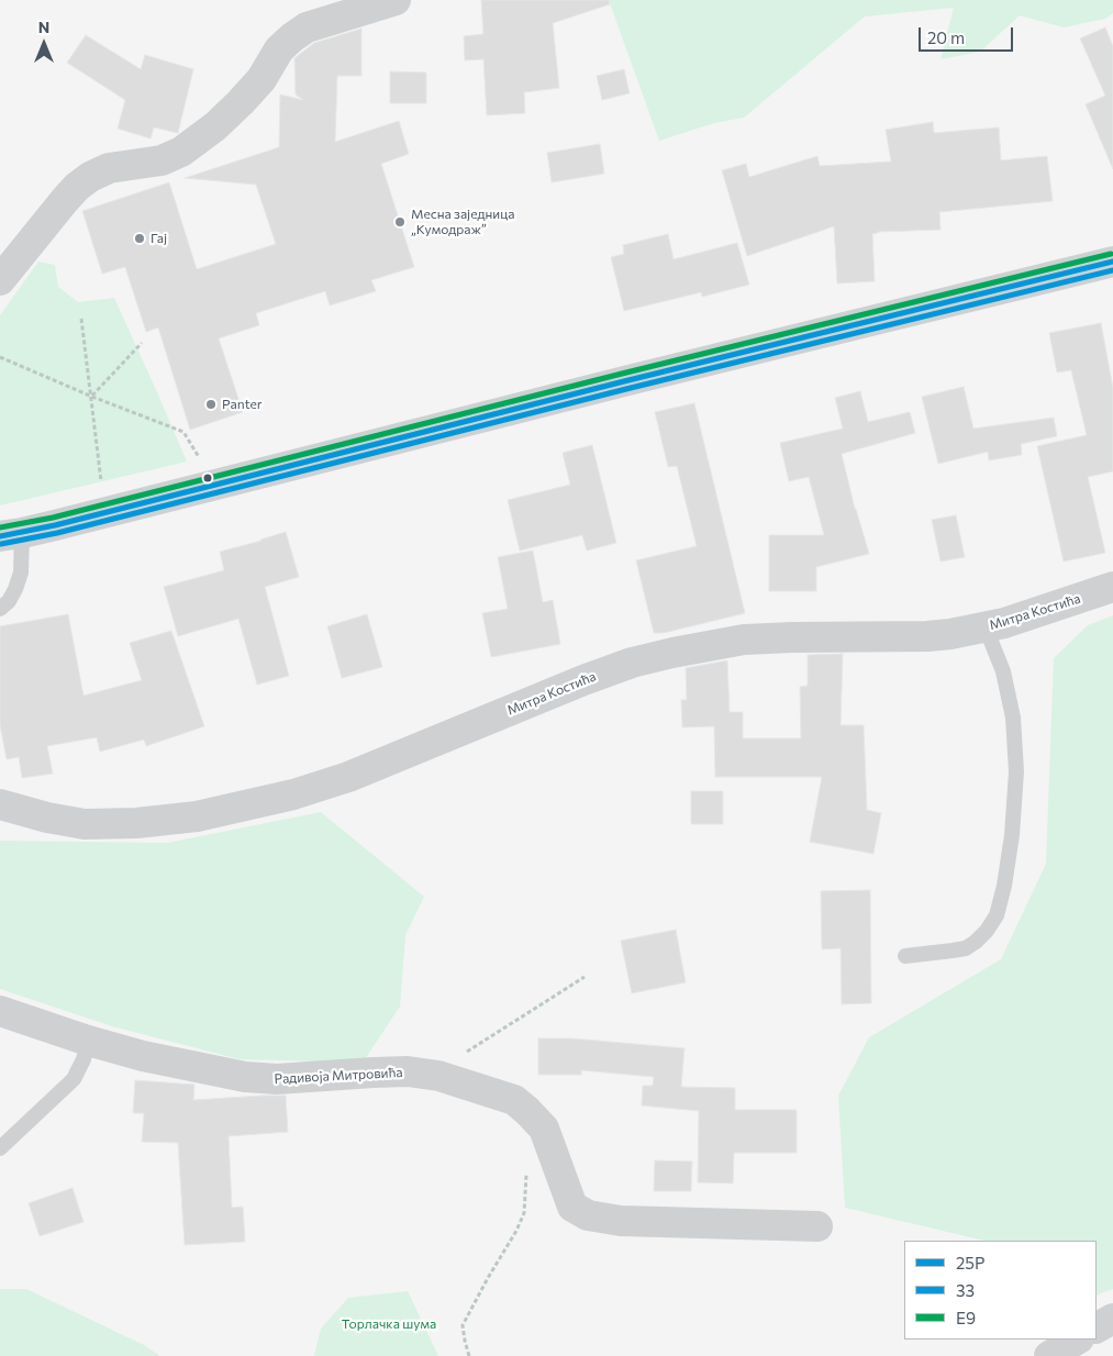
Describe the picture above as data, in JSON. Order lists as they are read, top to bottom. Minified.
{"streets":{"street":["Митра Костића","Радивоја Митровића"]},"parks":["Торлачка шума"],"places":["Месна заједница „Кумодраж”","Гај","Panter"],"lines":["transit line E9","transit line 25P","transit line 33"],"legend":["25P","33","E9"],"scale_bar":"20 m","north":"top"}
